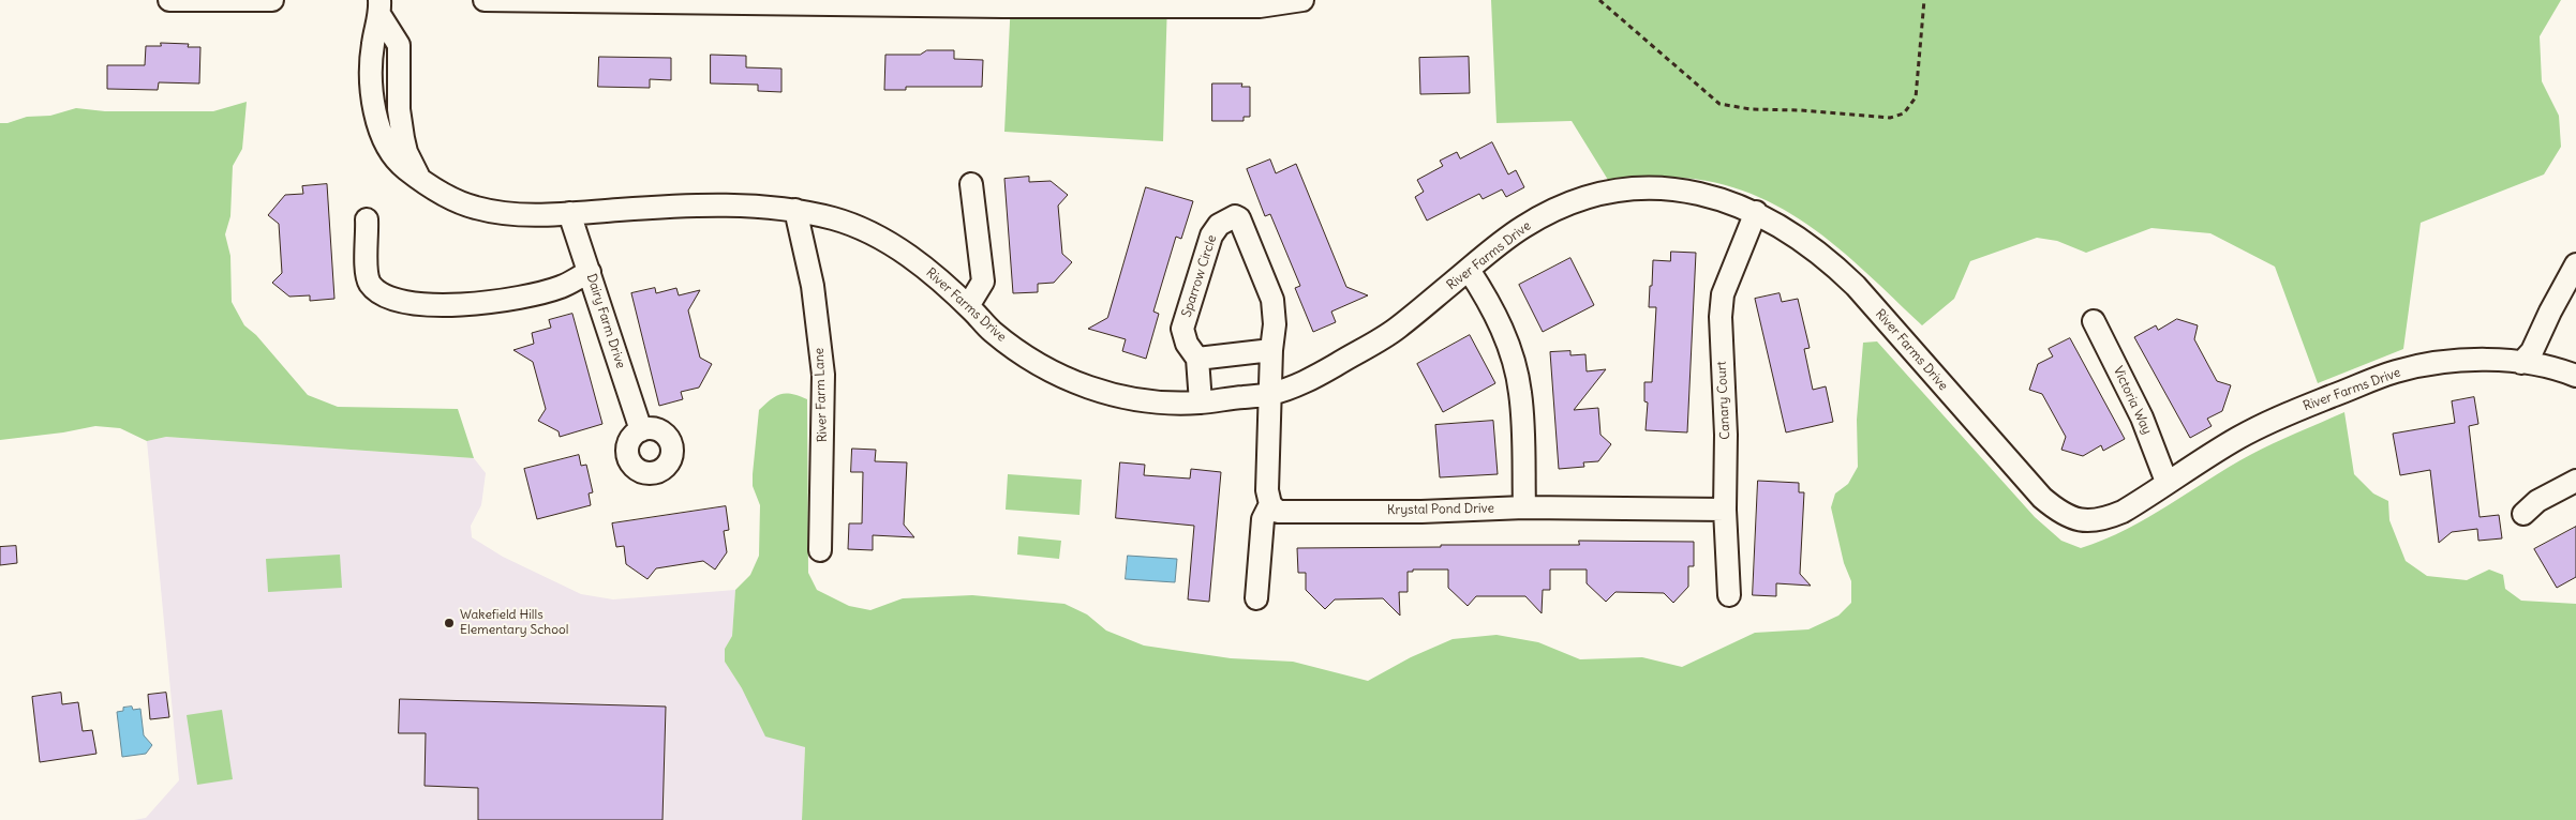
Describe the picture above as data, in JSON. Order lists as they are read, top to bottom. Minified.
{"streets":{"street":["River Farms Drive","Sparrow Circle","Dairy Farm Drive","River Farm Lane","Canary Court","Victoria Way","Krystal Pond Drive"]},"crossings":[["River Farms Drive","Sparrow Circle"],["River Farms Drive","Dairy Farm Drive"],["River Farms Drive","River Farm Lane"],["River Farms Drive","Canary Court"],["River Farms Drive","Victoria Way"],["Canary Court","Krystal Pond Drive"]],"places":["Wakefield Hills Elementary School"]}
